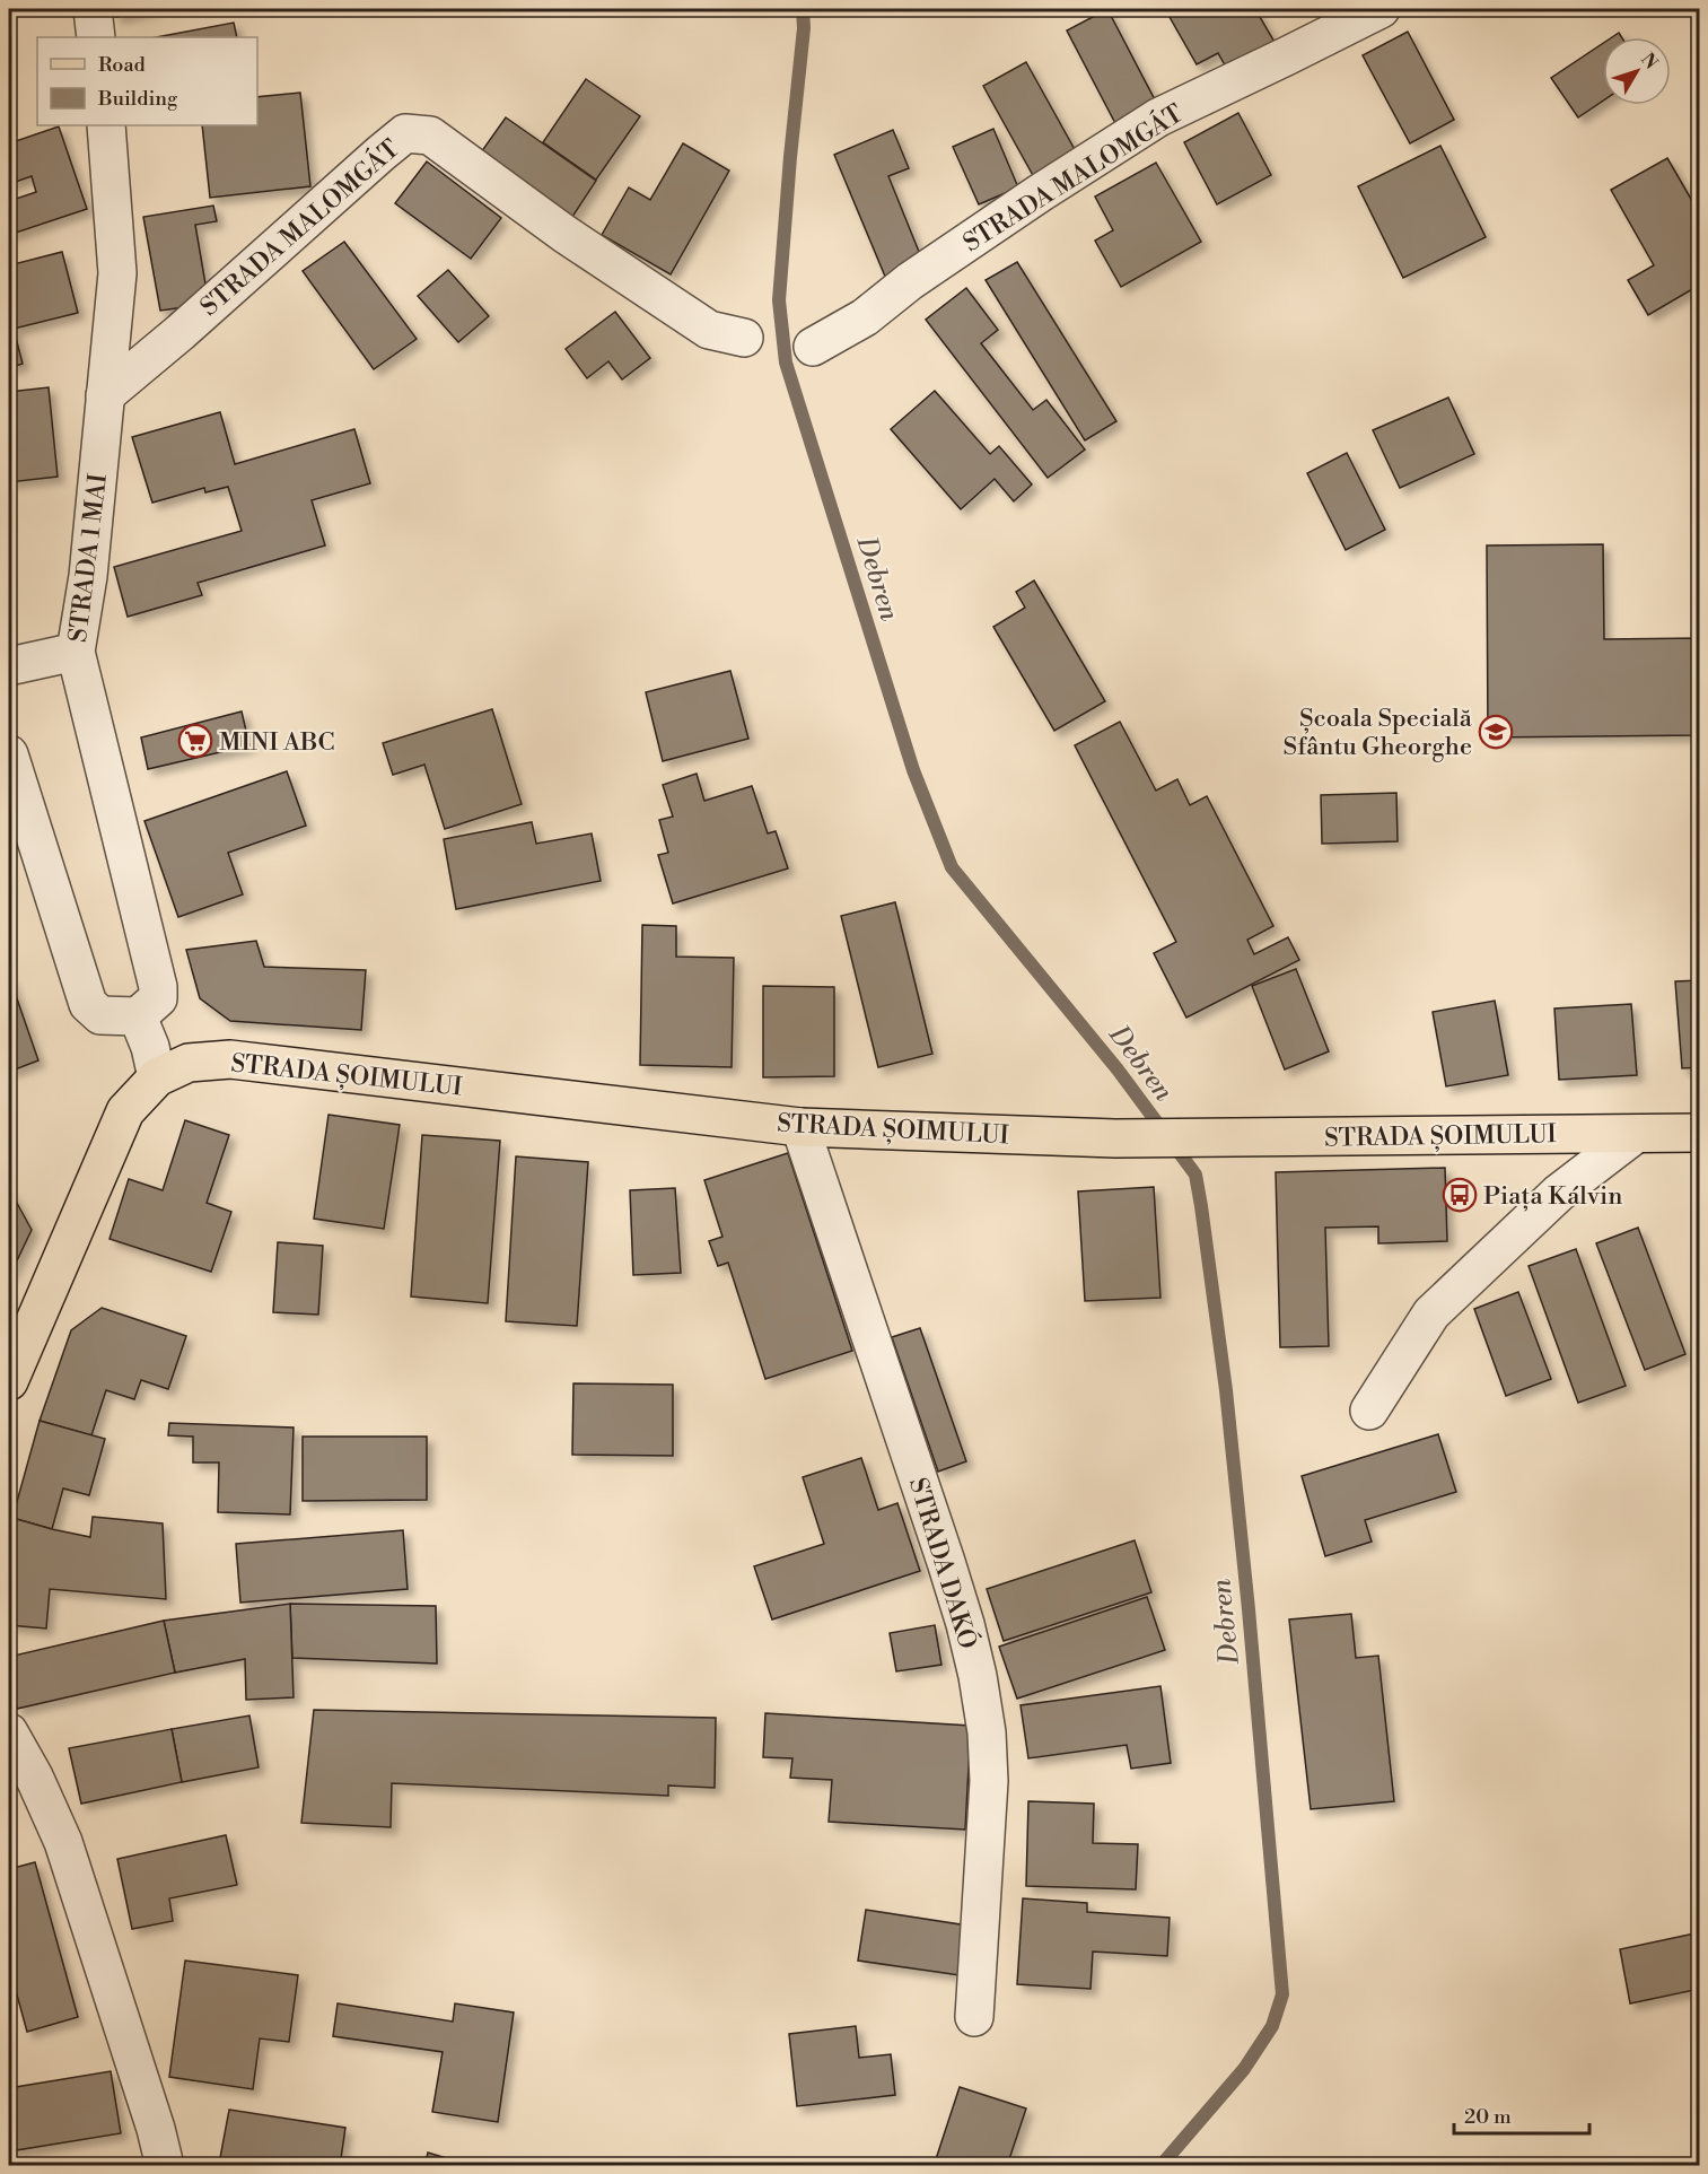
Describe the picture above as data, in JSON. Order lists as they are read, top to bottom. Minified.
{"streets":{"main road":["STRADA ȘOIMULUI"],"street":["STRADA MALOMGÁT","STRADA 1 MAI","STRADA DAKÓ"]},"crossings":[["STRADA MALOMGÁT","STRADA 1 MAI"],["STRADA ȘOIMULUI","STRADA DAKÓ"]],"water":["Debren"],"places":{"school or university":["Școala Specială Sfântu Gheorghe"],"supermarket":["MINI ABC"],"bus stop":["Piața Kálvin"]},"legend":["Road","Building"],"scale_bar":"20 m","north":"top right"}
